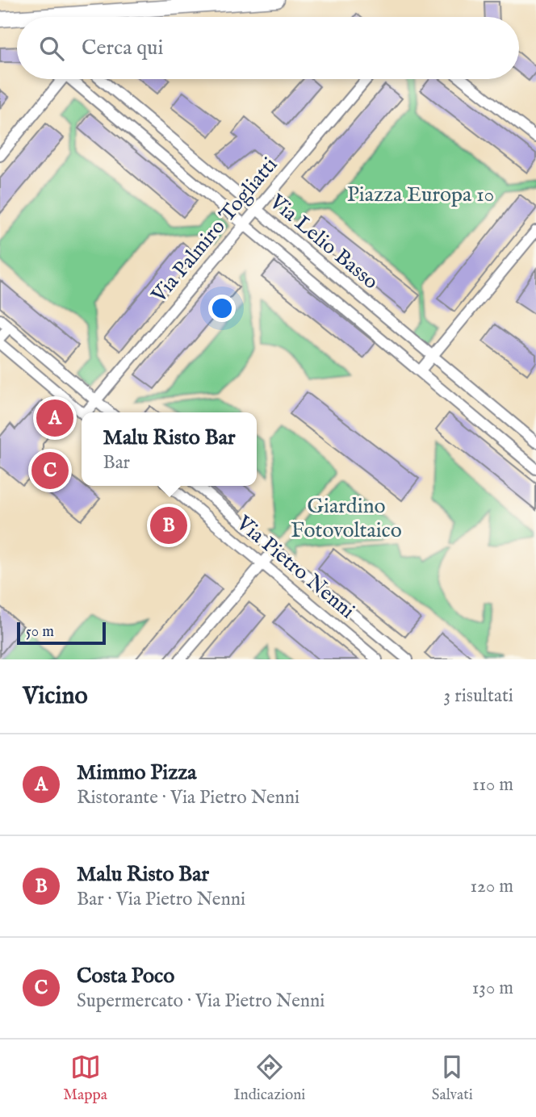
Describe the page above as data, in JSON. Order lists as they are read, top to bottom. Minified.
{"streets":{"street":["Via Palmiro Togliatti","Via Lelio Basso","Via Pietro Nenni"]},"crossings":[["Via Palmiro Togliatti","Via Lelio Basso"]],"parks":["Piazza Europa 10","Giardino Fotovoltaico"],"scale_bar":"50 m","page":{"search":"Cerca qui","pins":["A","C","B"],"popup":["Malu Risto Bar","Bar"],"scale":"50 m","heading":["Vicino","3 risultati"],"list":[{"mark":"A","name":"Mimmo Pizza","note":"Ristorante · Via Pietro Nenni","value":"110 m"},{"mark":"B","name":"Malu Risto Bar","note":"Bar · Via Pietro Nenni","value":"120 m"},{"mark":"C","name":"Costa Poco","note":"Supermercato · Via Pietro Nenni","value":"130 m"}],"nav":["Mappa","Indicazioni","Salvati"]}}
